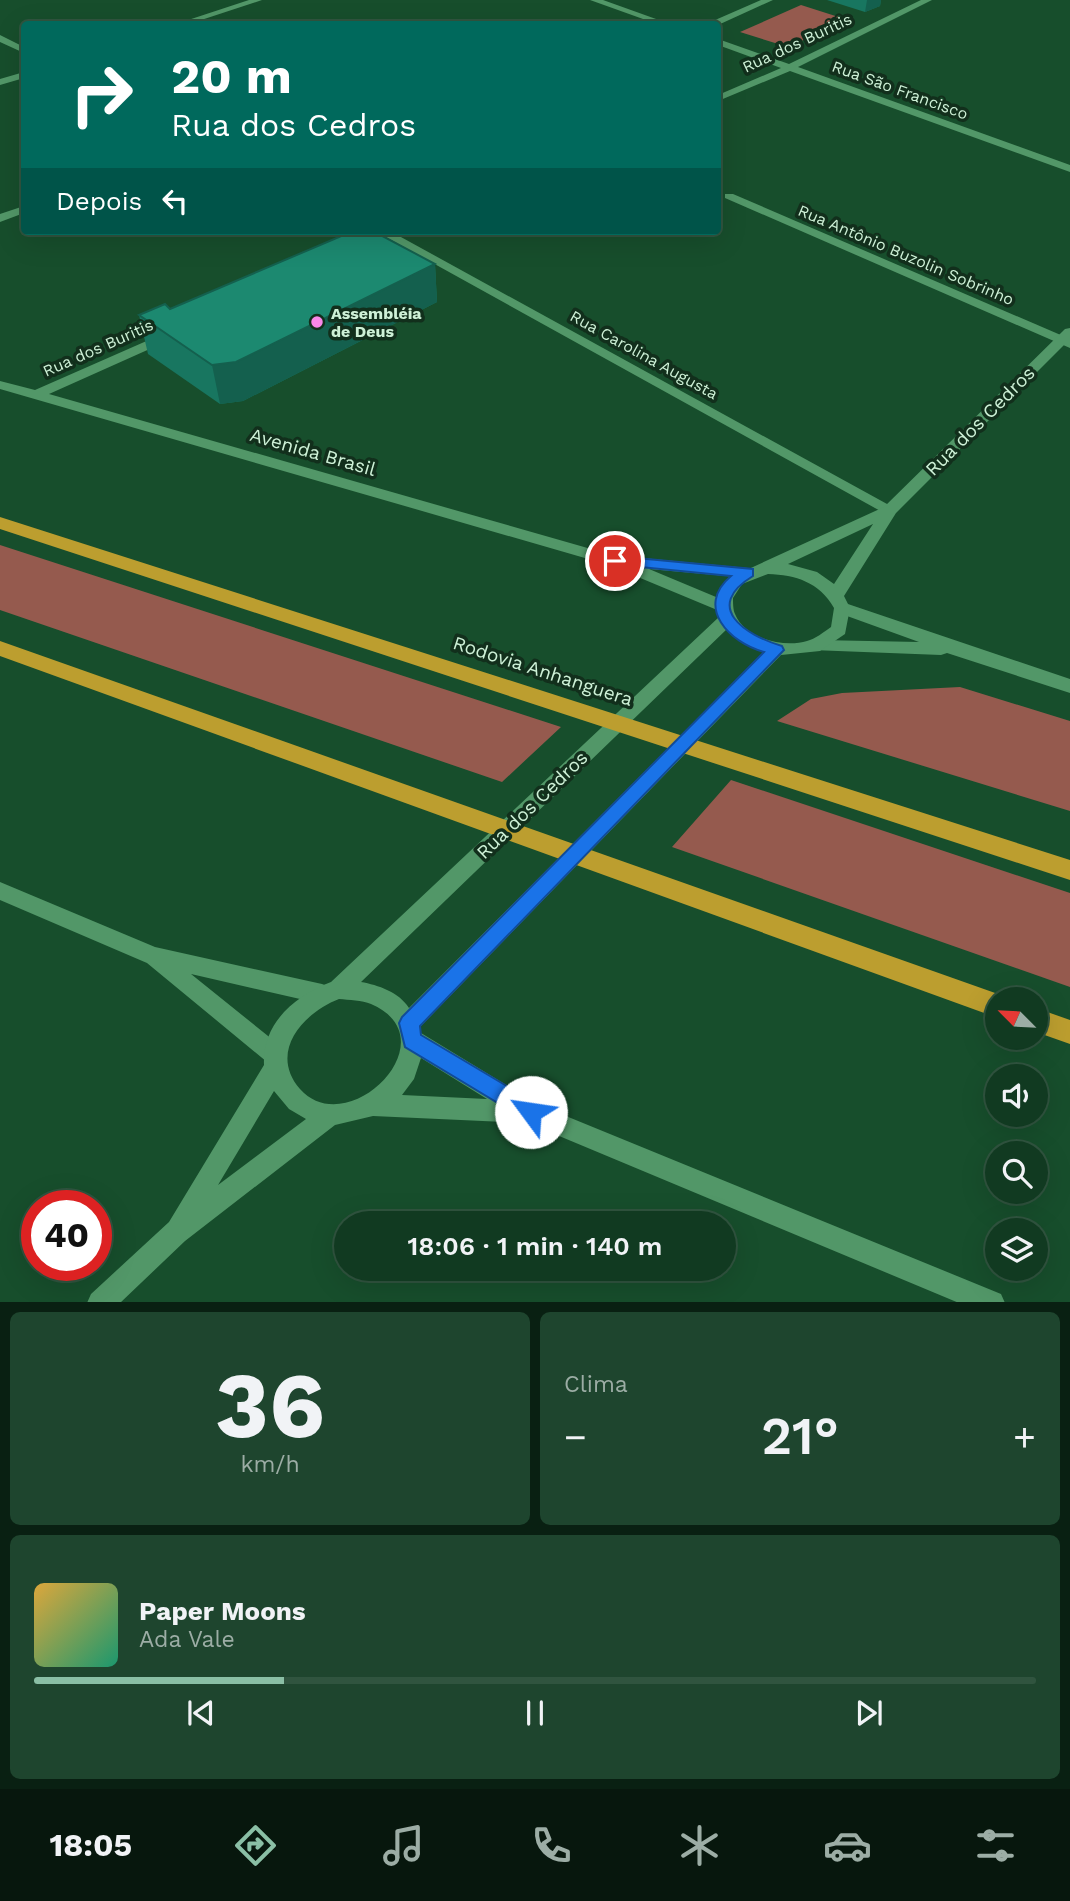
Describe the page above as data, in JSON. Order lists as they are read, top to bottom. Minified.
{"streets":{"highway":["Rodovia Anhanguera"],"street":["Rua dos Buritis","Rua São Francisco","Rua Antônio Buzolin Sobrinho","Rua Carolina Augusta","Rua dos Cedros","Avenida Brasil"]},"crossings":[["Rua dos Buritis","Rua São Francisco"],["Rua dos Buritis","Avenida Brasil"],["Rua Antônio Buzolin Sobrinho","Rua dos Cedros"],["Rua Carolina Augusta","Rua dos Cedros"],["Rua dos Cedros","Avenida Brasil"]],"places":["Assembléia de Deus"],"north":"top left","page":{"turn":["20 m","Rua dos Cedros"],"then":"Depois","limit":"40","trip":"18:06 · 1 min · 140 m","tile":[["36","km/h"],"Clima"],"heat":["−","21°","+"],"song":["Paper Moons","Ada Vale"],"tabs":"18:05"}}
